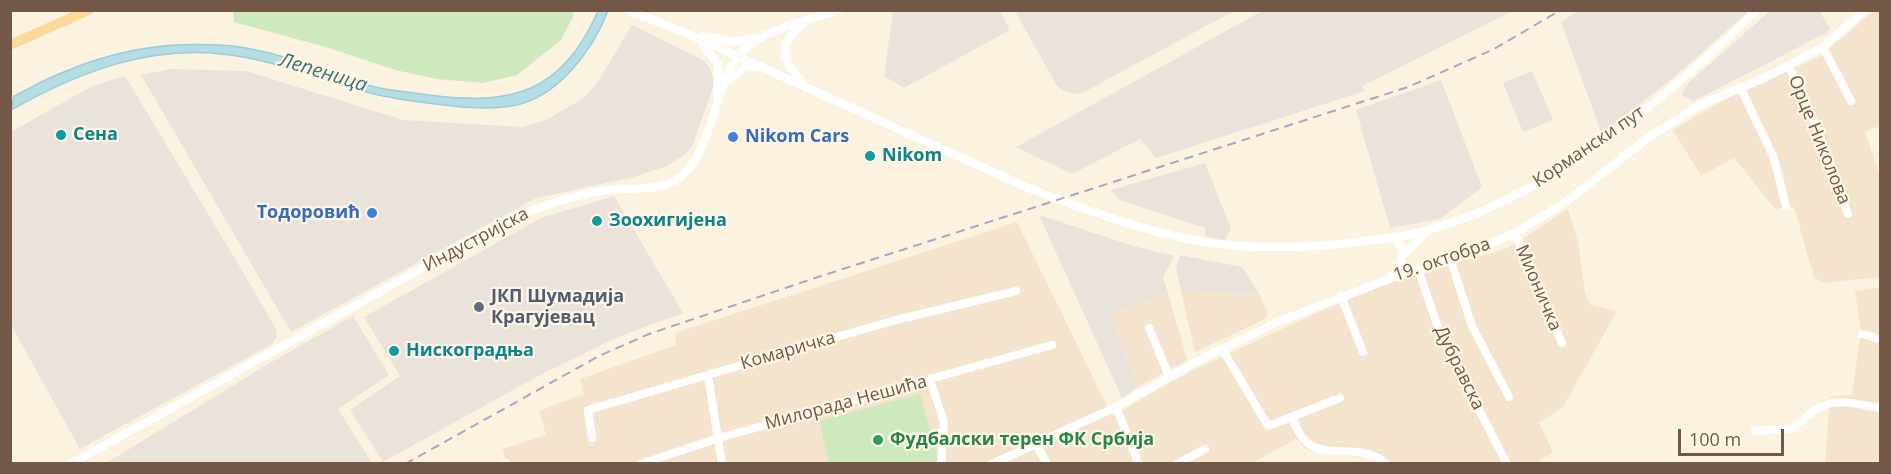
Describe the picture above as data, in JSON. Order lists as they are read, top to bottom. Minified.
{"streets":{"street":["Орце Николова","Кормански пут","Индустријска","19. октобра","Мионичка","Комаричка","Дубравска","Милорада Нешића"]},"crossings":[["Орце Николова","19. октобра"],["Кормански пут","Индустријска"],["19. октобра","Мионичка"],["19. октобра","Дубравска"]],"water":["Лепеница"],"places":["Сена","Nikom Cars","Nikom","Тодоровић","Зоохигијена","ЈКП Шумадија Крагујевац","Нискоградња","Фудбалски терен ФК Србија"],"scale_bar":"100 m"}
